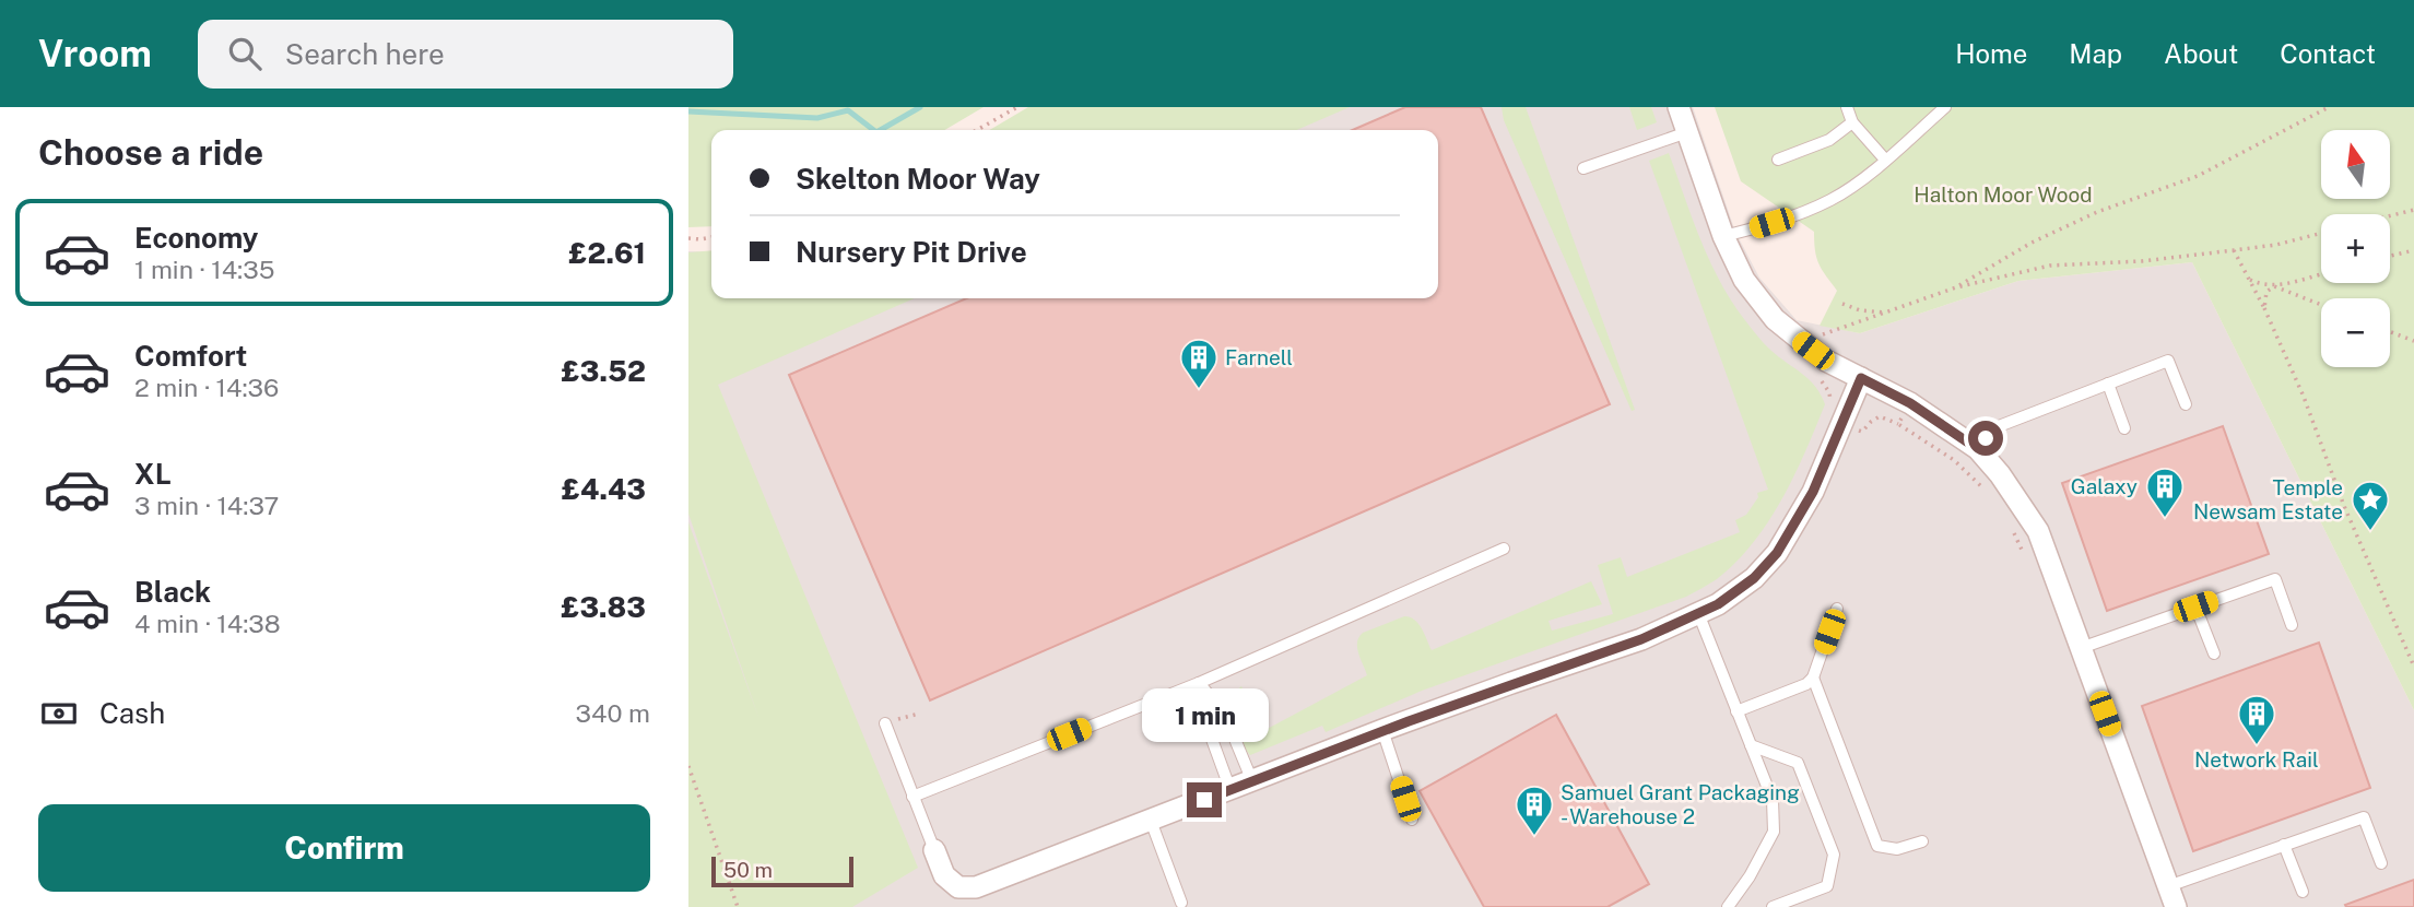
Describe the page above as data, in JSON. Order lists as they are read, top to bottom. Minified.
{"parks":["Halton Moor Wood"],"places":{"building":["Farnell","Galaxy","Network Rail","Samuel Grant Packaging - Warehouse 2"],"place":["Temple Newsam Estate"]},"scale_bar":"50 m","north":"top","page":{"header":"Vroom","search":"Search here","nav":["Home","Map","About","Contact"],"heading":"Choose a ride","map_buttons":["+","−"],"banner":["Skelton Moor Way","Nursery Pit Drive"],"list":[{"name":"Economy","note":"1 min · 14:35","value":"£2.61"},{"name":"Comfort","note":"2 min · 14:36","value":"£3.52"},{"name":"XL","note":"3 min · 14:37","value":"£4.43"},{"name":"Black","note":"4 min · 14:38","value":"£3.83"}],"pay":["Cash","340 m"],"bubble":"1 min","buttons":"Confirm","scale":"50 m"}}
